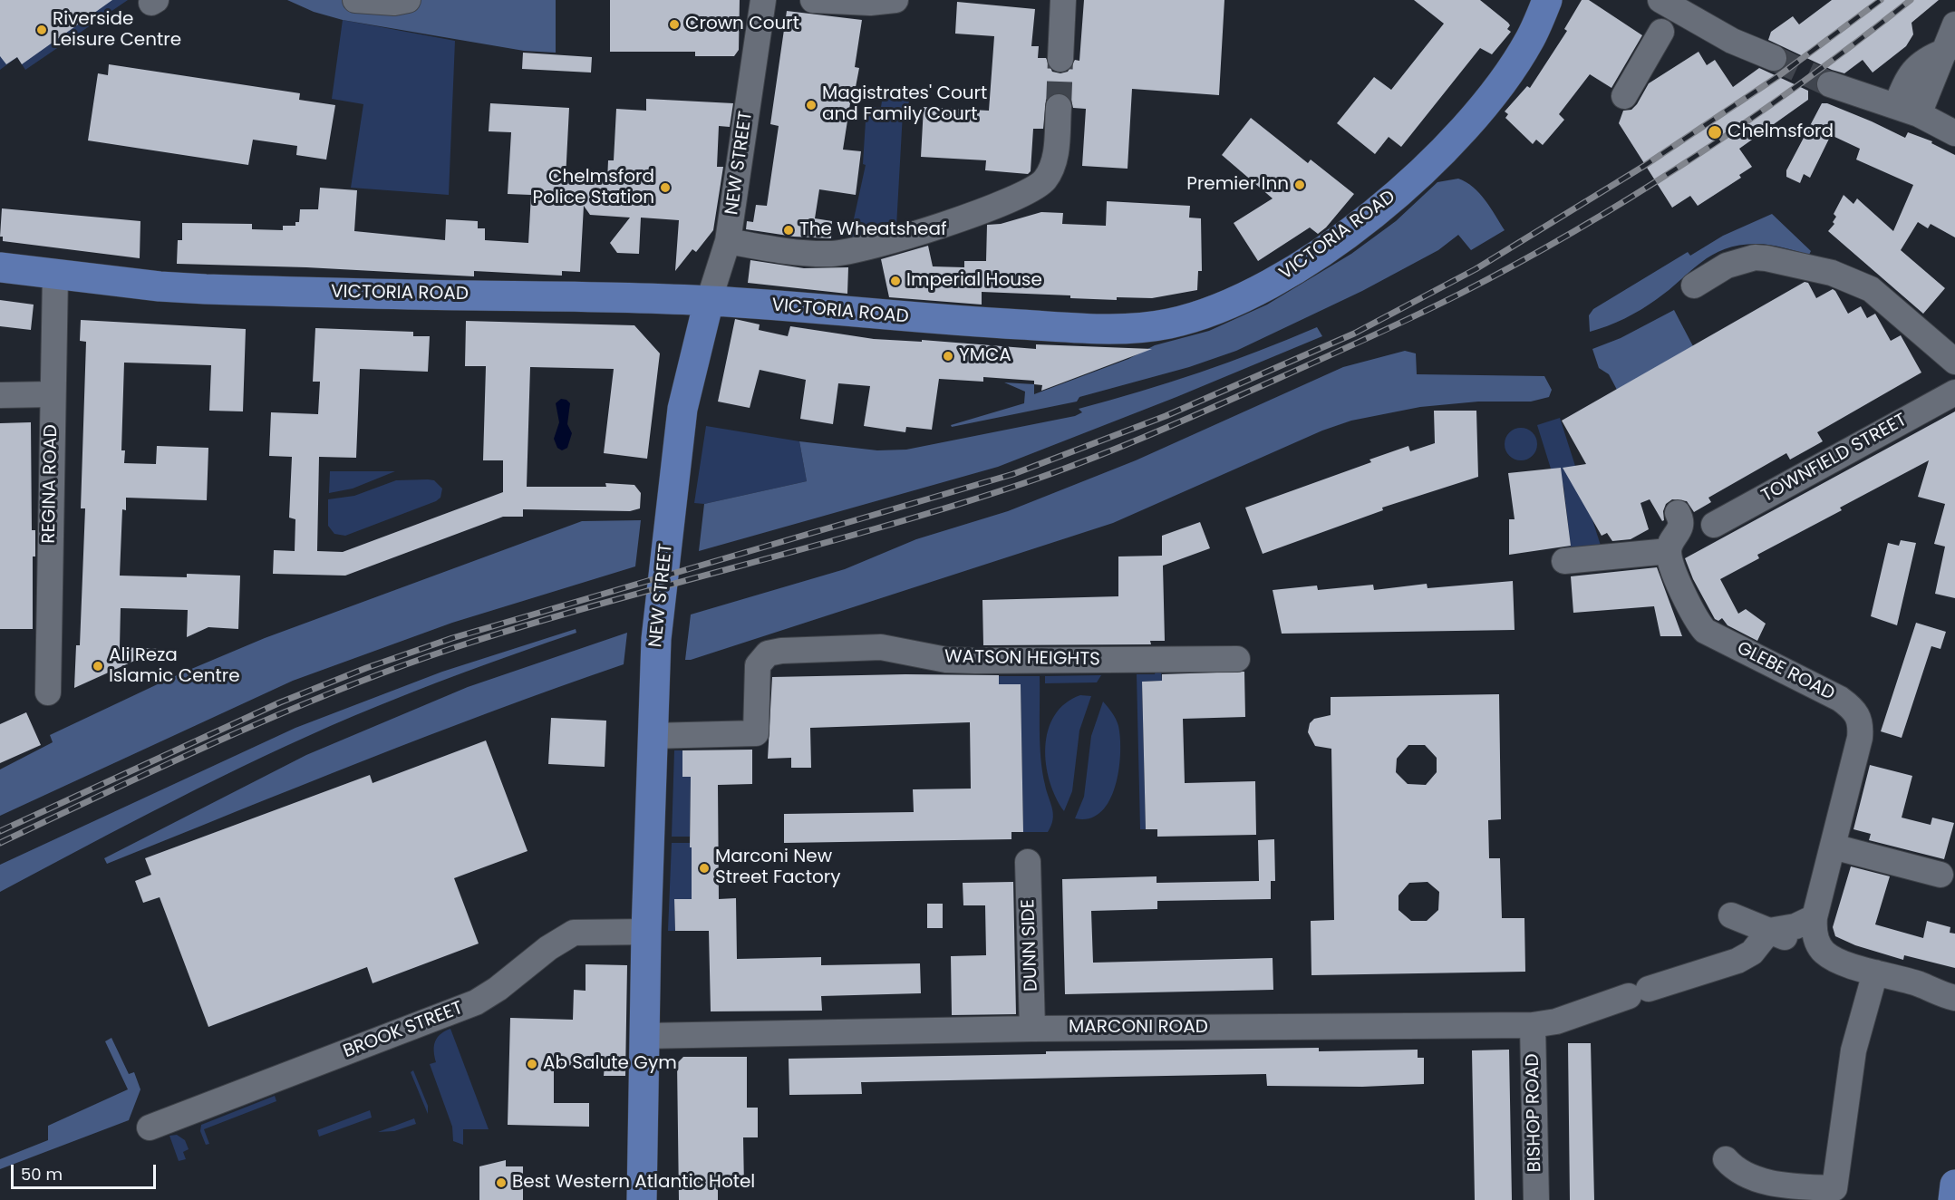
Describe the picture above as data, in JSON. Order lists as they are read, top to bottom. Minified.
{"streets":{"main road":["NEW STREET","VICTORIA ROAD"],"street":["TOWNFIELD STREET","REGINA ROAD","WATSON HEIGHTS","GLEBE ROAD","DUNN SIDE","MARCONI ROAD","BROOK STREET","BISHOP ROAD"]},"crossings":[["NEW STREET","VICTORIA ROAD"],["NEW STREET","WATSON HEIGHTS"],["NEW STREET","MARCONI ROAD"],["NEW STREET","BROOK STREET"],["VICTORIA ROAD","REGINA ROAD"],["DUNN SIDE","MARCONI ROAD"],["MARCONI ROAD","BISHOP ROAD"]],"places":["Crown Court","Riverside Leisure Centre","Magistrates' Court and Family Court","Chelmsford","Premier Inn","Chelmsford Police Station","The Wheatsheaf","Imperial House","YMCA","Ali Reza Islamic Centre","Marconi New Street Factory","Ab Salute Gym","Best Western Atlantic Hotel"],"scale_bar":"50 m"}
